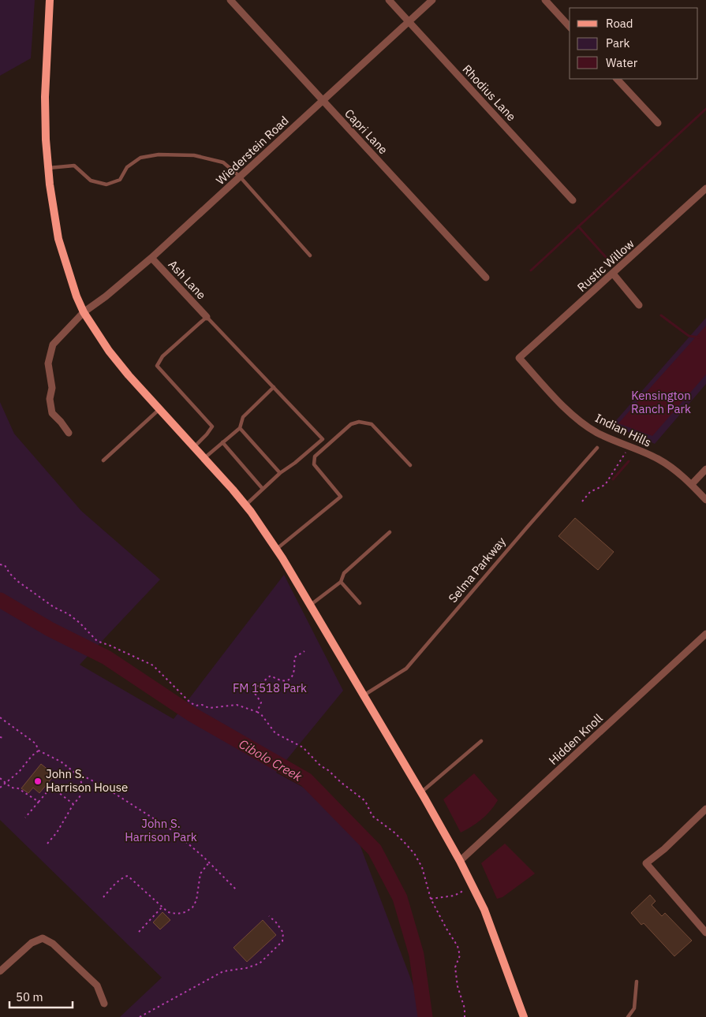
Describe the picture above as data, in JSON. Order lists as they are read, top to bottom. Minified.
{"streets":{"street":["Rhodius Lane","Capri Lane","Wiederstein Road","Rustic Willow","Ash Lane","Indian Hills","Hidden Knoll"],"lane":["Selma Parkway"]},"crossings":[["Rhodius Lane","Wiederstein Road"],["Capri Lane","Wiederstein Road"],["Wiederstein Road","Ash Lane"],["Rustic Willow","Indian Hills"]],"water":["Cibolo Creek"],"parks":["Kensington Ranch Park","FM 1518 Park","John S. Harrison Park"],"places":["John S. Harrison House"],"legend":["Road","Park","Water"],"scale_bar":"50 m"}
